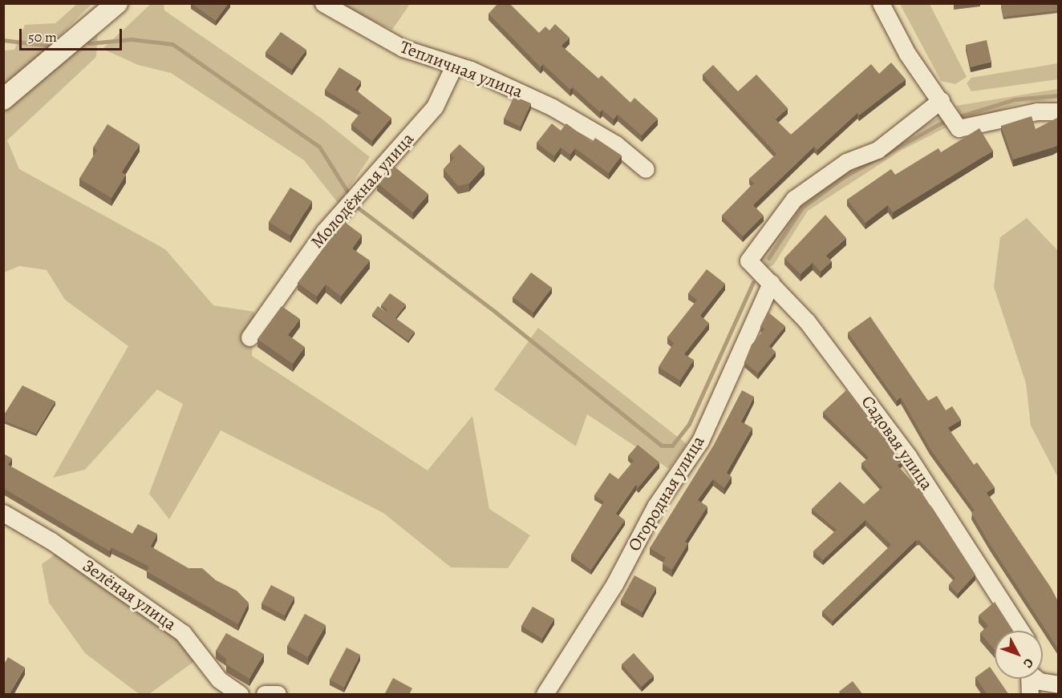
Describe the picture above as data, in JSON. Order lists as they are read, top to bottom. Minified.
{"streets":{"street":["Тепличная улица","Молодёжная улица","Садовая улица","Огородная улица","Зелёная улица"]},"crossings":[["Тепличная улица","Молодёжная улица"],["Садовая улица","Огородная улица"]],"scale_bar":"50 m","north":"bottom right"}
